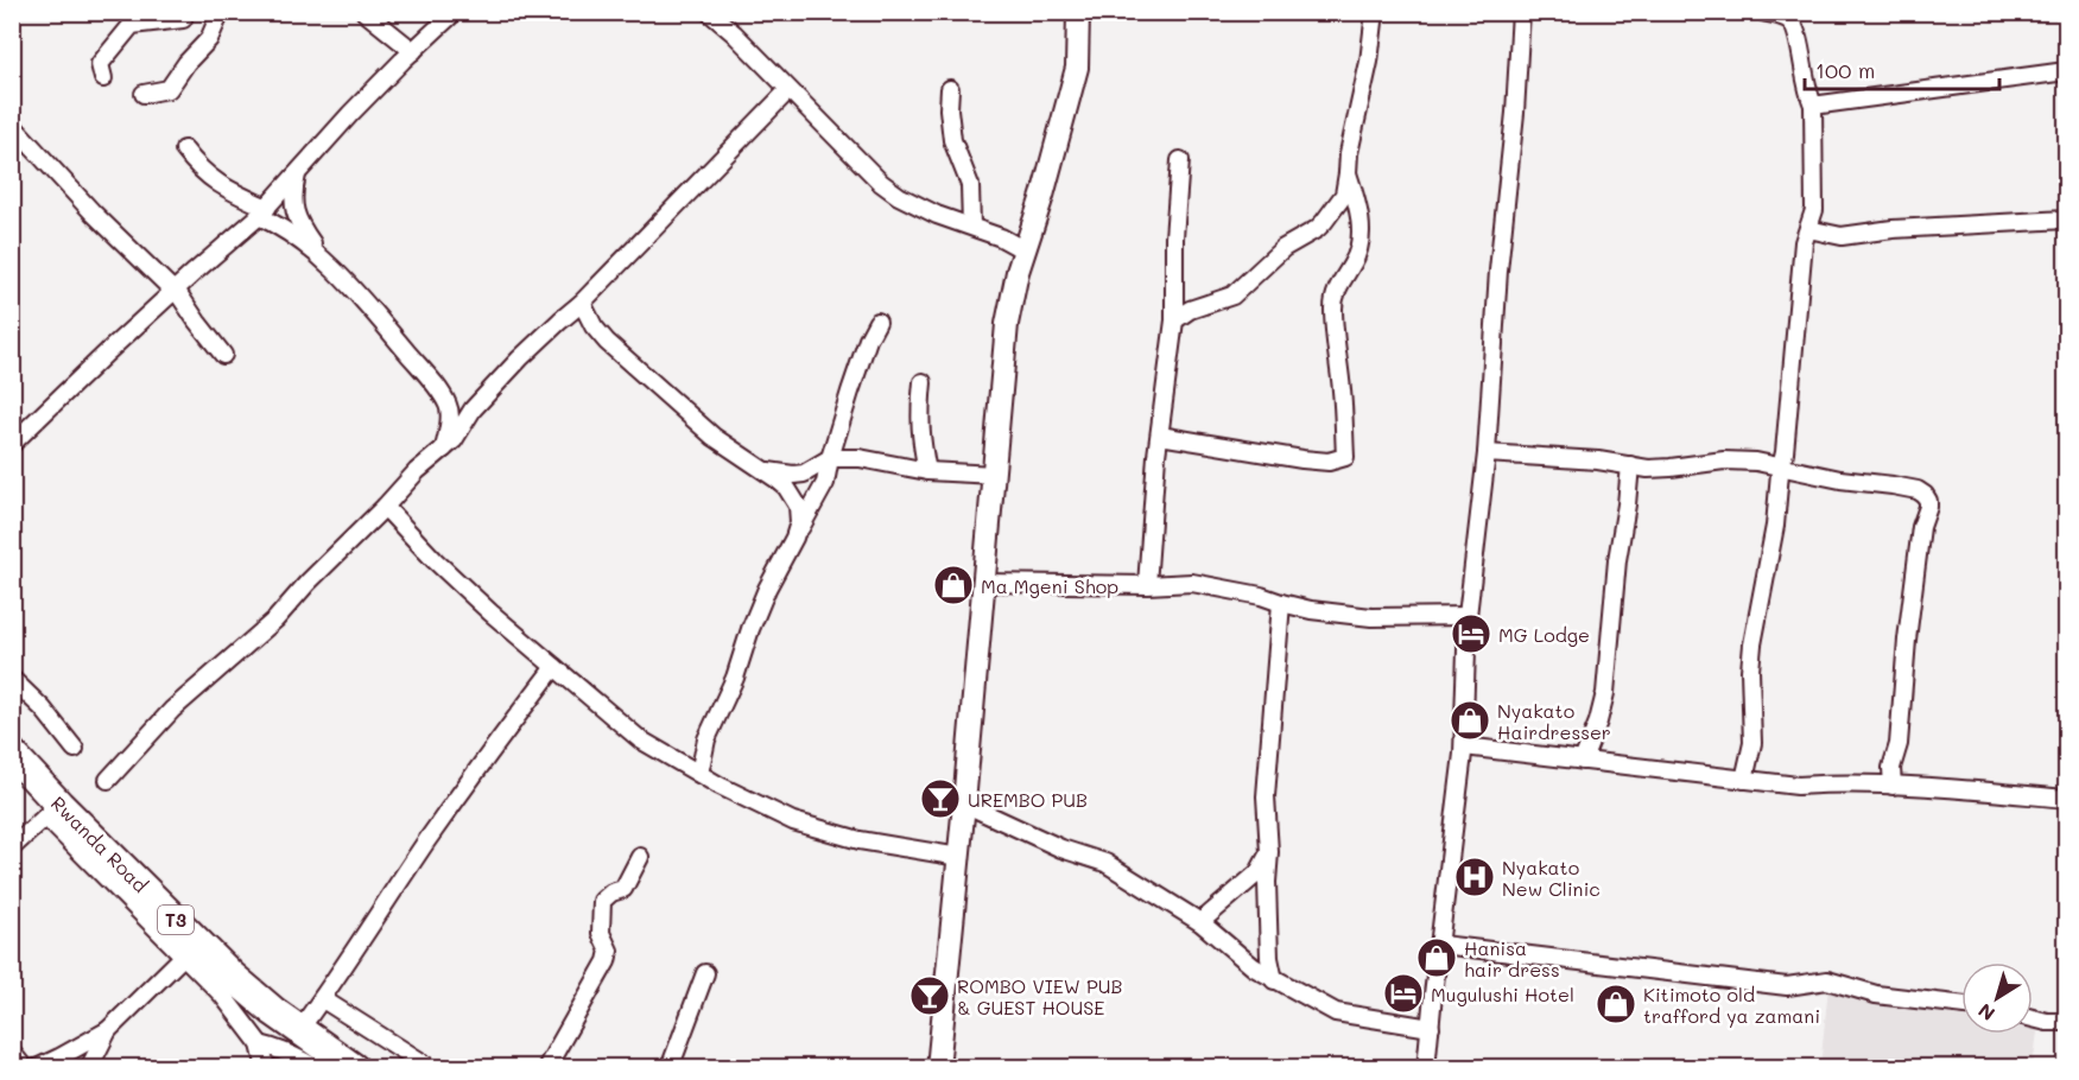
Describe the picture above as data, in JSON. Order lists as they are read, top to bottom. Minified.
{"streets":{"highway":["Rwanda Road","T3"]},"places":{"shop":["Ma Mgeni Shop","Nyakato Hairdresser","Hanisa hair dress","Kitimoto old trafford ya zamani"],"hotel":["MG Lodge","Mugulushi Hotel"],"bar":["UREMBO PUB","ROMBO VIEW PUB & GUEST HOUSE"],"hospital":["Nyakato New Clinic"]},"scale_bar":"100 m","north":"bottom left"}
